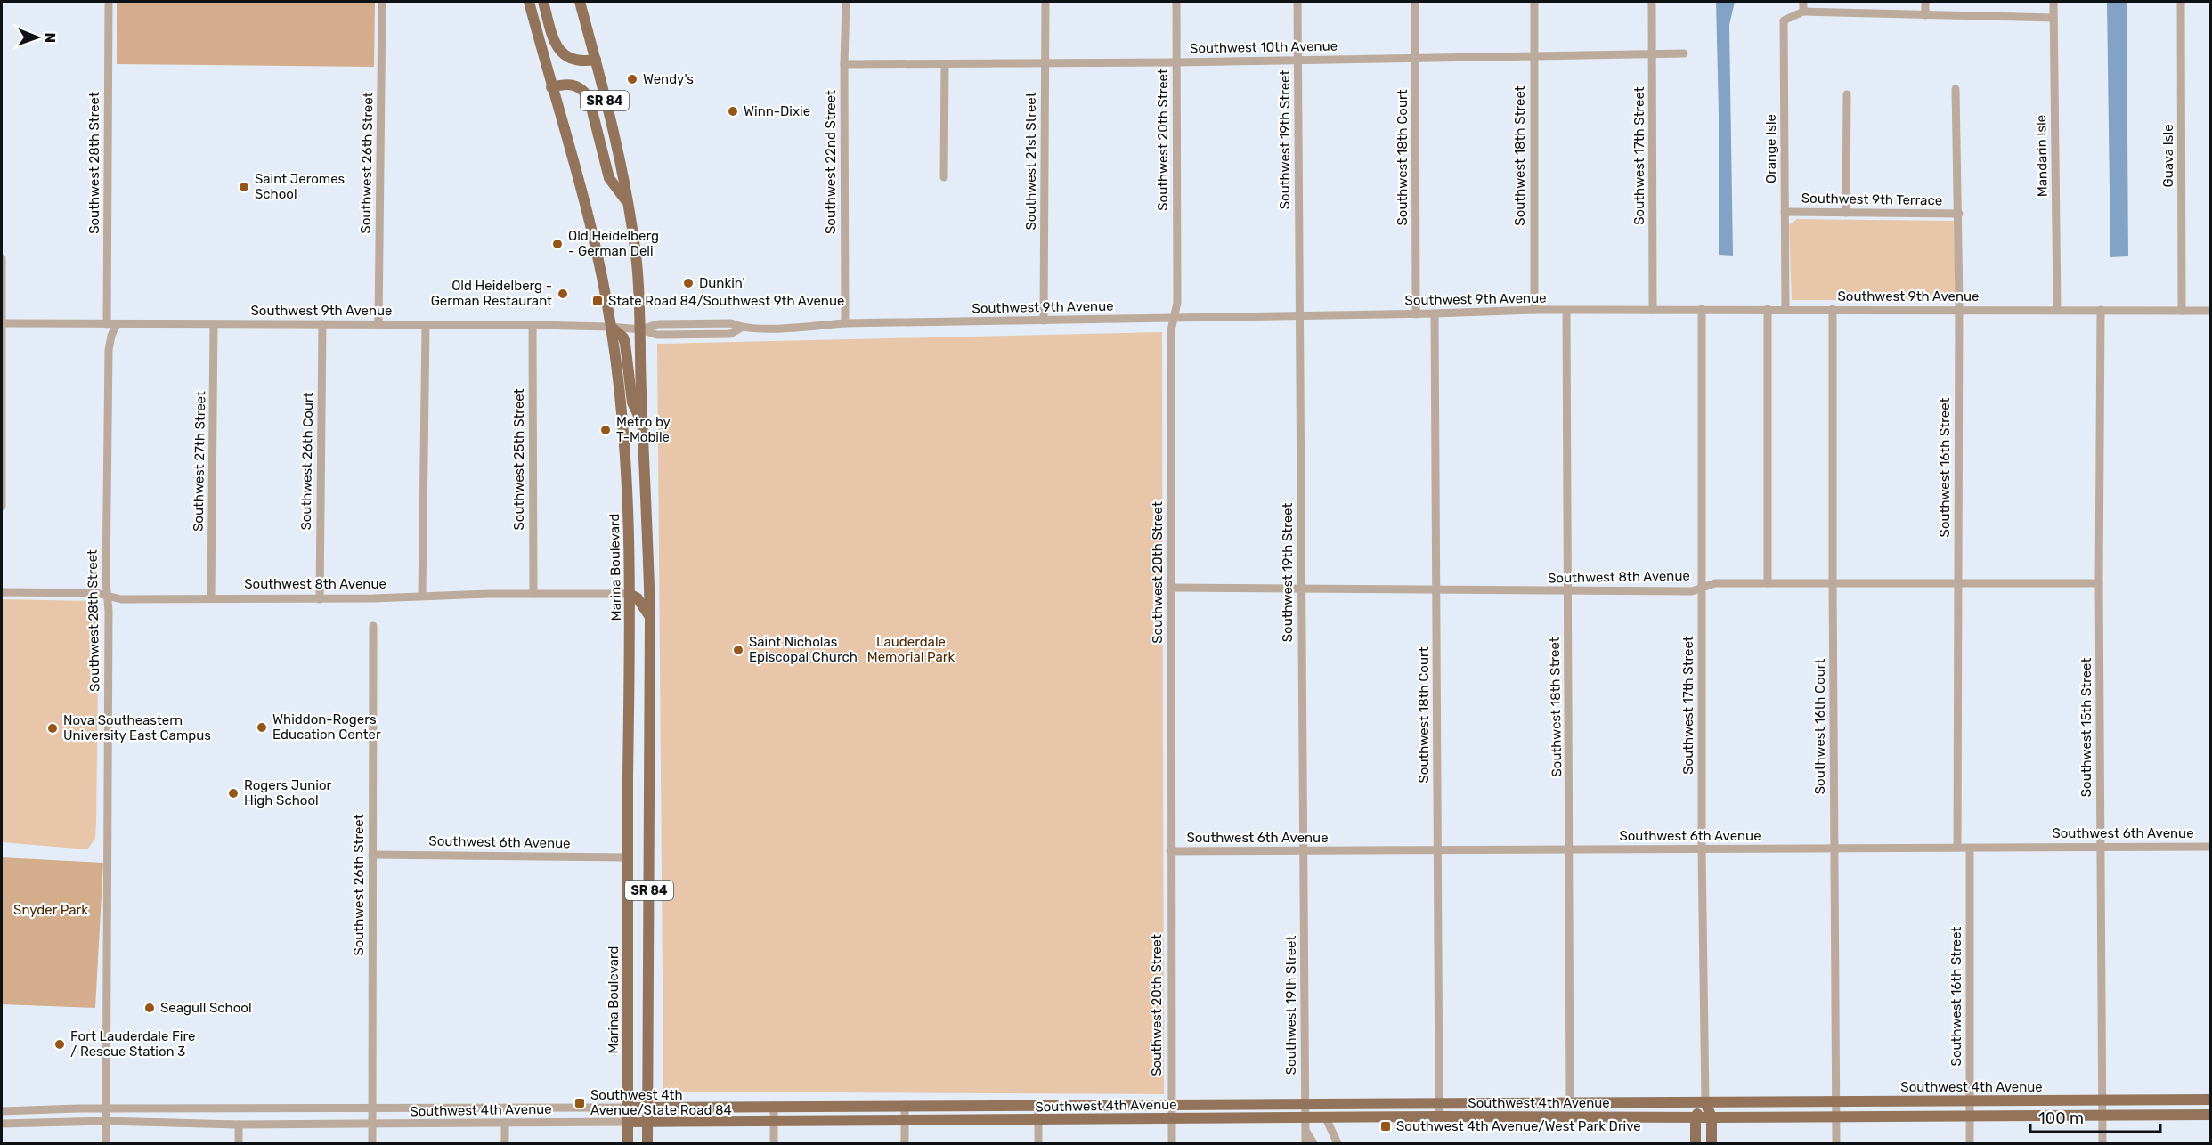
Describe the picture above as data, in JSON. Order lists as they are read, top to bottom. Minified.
{"streets":{"main road":["SR 84","Southwest 17th Street","Marina Boulevard","Southwest 4th Avenue"],"street":["Southwest 10th Avenue","Southwest 20th Street","Southwest 19th Street","Orange Isle","Southwest 18th Street","Mandarin Isle","Guava Isle","Southwest 18th Court","Southwest 21st Street","Southwest 22nd Street","Southwest 28th Street","Southwest 26th Street","Southwest 9th Terrace","Southwest 9th Avenue","Southwest 25th Street","Southwest 27th Street","Southwest 26th Court","Southwest 16th Street","Southwest 8th Avenue","Southwest 16th Court","Southwest 15th Street","Southwest 6th Avenue"]},"crossings":[["Southwest 10th Avenue","Southwest 20th Street"],["Southwest 10th Avenue","Southwest 19th Street"],["Southwest 10th Avenue","Southwest 18th Street"],["Southwest 10th Avenue","Southwest 17th Street"],["Southwest 10th Avenue","Southwest 18th Court"],["Southwest 10th Avenue","Southwest 21st Street"],["Southwest 10th Avenue","Southwest 22nd Street"],["SR 84","Southwest 9th Avenue"],["SR 84","Southwest 4th Avenue"],["Southwest 20th Street","Southwest 9th Avenue"],["Southwest 20th Street","Southwest 8th Avenue"],["Southwest 20th Street","Southwest 6th Avenue"],["Southwest 20th Street","Southwest 4th Avenue"],["Southwest 19th Street","Southwest 9th Avenue"],["Southwest 19th Street","Southwest 8th Avenue"],["Southwest 19th Street","Southwest 6th Avenue"],["Southwest 19th Street","Southwest 4th Avenue"],["Orange Isle","Southwest 9th Terrace"],["Orange Isle","Southwest 9th Avenue"],["Southwest 18th Street","Southwest 9th Avenue"],["Southwest 18th Street","Southwest 8th Avenue"],["Southwest 18th Street","Southwest 6th Avenue"],["Southwest 18th Street","Southwest 4th Avenue"],["Southwest 17th Street","Southwest 9th Avenue"],["Southwest 17th Street","Southwest 8th Avenue"],["Southwest 17th Street","Southwest 6th Avenue"],["Southwest 17th Street","Southwest 4th Avenue"],["Mandarin Isle","Southwest 9th Avenue"],["Guava Isle","Southwest 9th Avenue"],["Southwest 18th Court","Southwest 9th Avenue"],["Southwest 18th Court","Southwest 8th Avenue"],["Southwest 18th Court","Southwest 6th Avenue"],["Southwest 18th Court","Southwest 4th Avenue"],["Southwest 21st Street","Southwest 9th Avenue"],["Southwest 22nd Street","Southwest 9th Avenue"],["Southwest 28th Street","Southwest 9th Avenue"],["Southwest 28th Street","Southwest 8th Avenue"],["Southwest 28th Street","Southwest 4th Avenue"],["Southwest 26th Street","Southwest 9th Avenue"],["Southwest 26th Street","Southwest 6th Avenue"],["Southwest 26th Street","Southwest 4th Avenue"],["Southwest 9th Terrace","Southwest 16th Street"],["Southwest 9th Avenue","Southwest 25th Street"],["Southwest 9th Avenue","Southwest 27th Street"],["Southwest 9th Avenue","Southwest 26th Court"],["Southwest 9th Avenue","Southwest 16th Street"],["Southwest 9th Avenue","Marina Boulevard"],["Southwest 9th Avenue","Southwest 16th Court"],["Southwest 9th Avenue","Southwest 15th Street"],["Southwest 25th Street","Southwest 8th Avenue"],["Southwest 27th Street","Southwest 8th Avenue"],["Southwest 26th Court","Southwest 8th Avenue"],["Southwest 16th Street","Southwest 8th Avenue"],["Southwest 16th Street","Southwest 6th Avenue"],["Southwest 16th Street","Southwest 4th Avenue"],["Marina Boulevard","Southwest 8th Avenue"],["Marina Boulevard","Southwest 6th Avenue"],["Marina Boulevard","Southwest 4th Avenue"],["Southwest 8th Avenue","Southwest 16th Court"],["Southwest 8th Avenue","Southwest 15th Street"],["Southwest 16th Court","Southwest 6th Avenue"],["Southwest 16th Court","Southwest 4th Avenue"],["Southwest 15th Street","Southwest 6th Avenue"],["Southwest 15th Street","Southwest 4th Avenue"]],"parks":["Lauderdale Memorial Park","Snyder Park"],"places":{"other":["Wendy's","Winn-Dixie","Saint Jeromes School","Old Heidelberg - German Deli","Dunkin'","Old Heidelberg - German Restaurant","Metro by T-Mobile","Saint Nicholas Episcopal Church","Whiddon-Rogers Education Center","Nova Southeastern University East Campus","Rogers Junior High School","Seagull School","Fort Lauderdale Fire / Rescue Station 3"],"transit":["State Road 84/Southwest 9th Avenue","Southwest 4th Avenue/State Road 84","Southwest 4th Avenue/West Park Drive"]},"scale_bar":"100 m","north":"right"}
